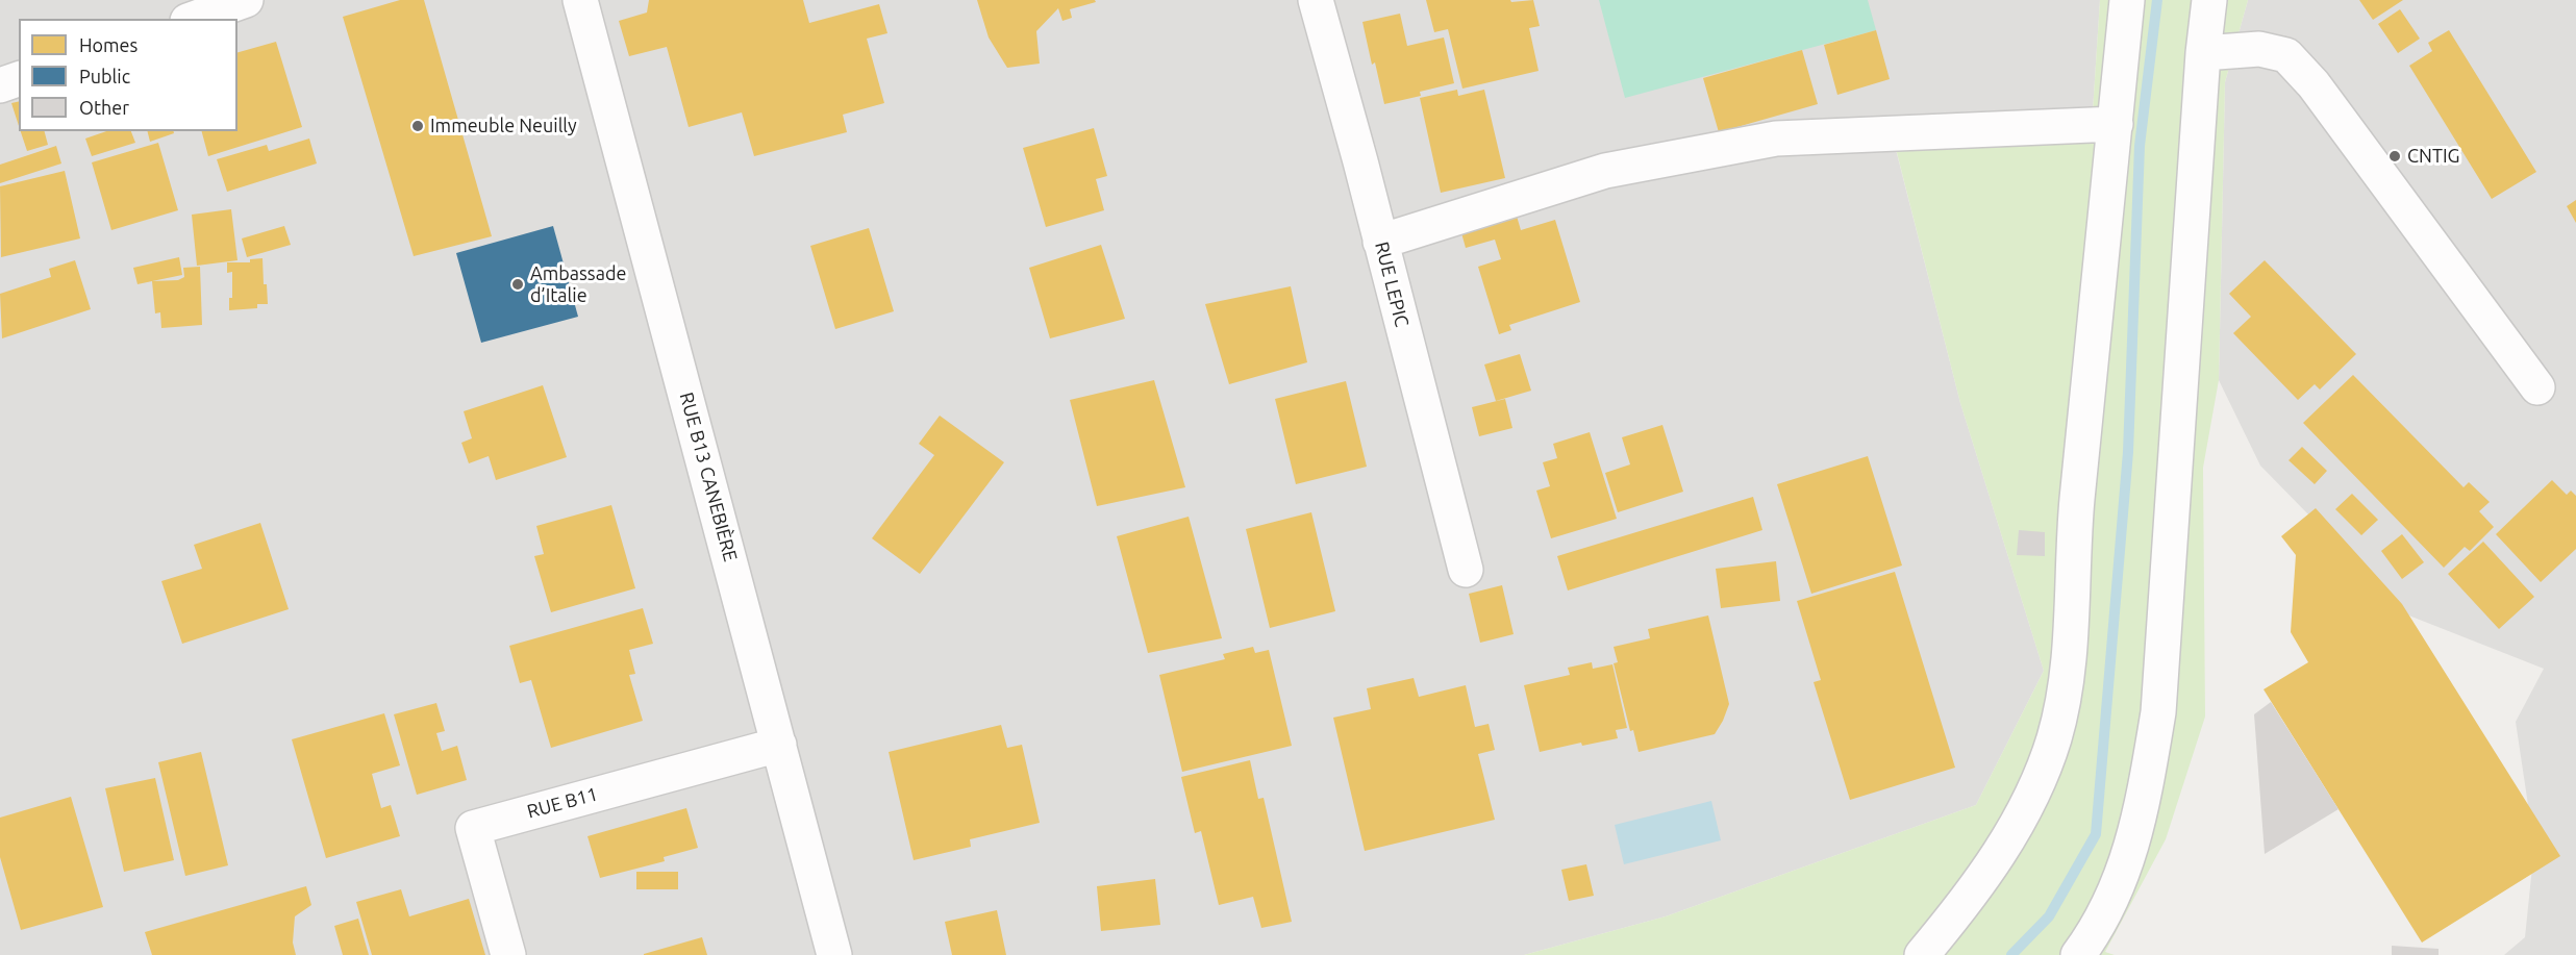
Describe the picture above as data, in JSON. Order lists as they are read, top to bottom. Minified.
{"streets":{"street":["RUE LEPIC","RUE B13 CANEBIÈRE","RUE B11"]},"crossings":[["RUE B13 CANEBIÈRE","RUE B11"]],"places":["Immeuble Neuilly","CNTIG","Ambassade d’Italie"],"legend":["Homes","Public","Other"]}
